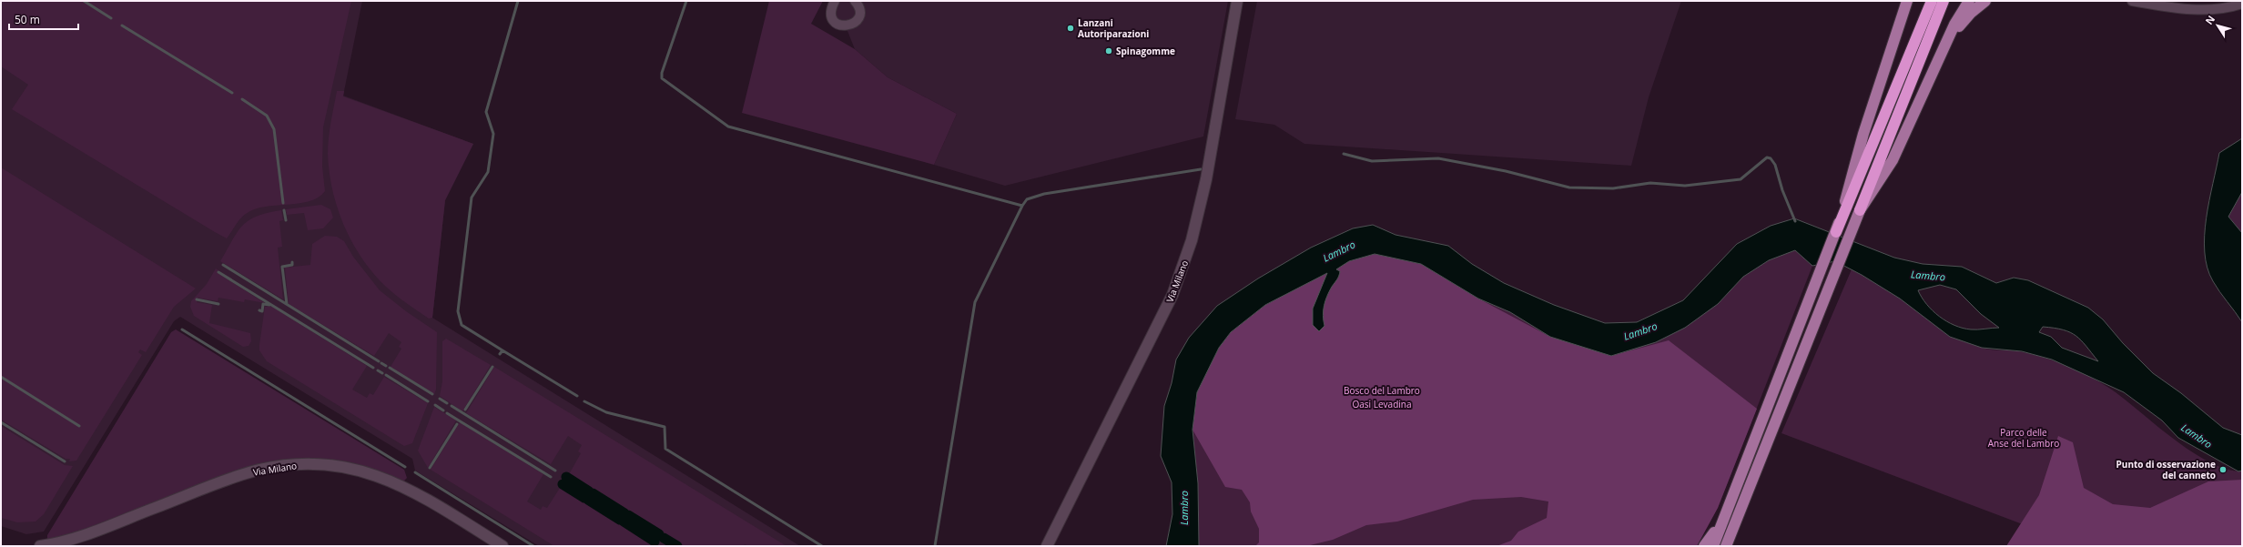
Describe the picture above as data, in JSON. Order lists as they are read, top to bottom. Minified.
{"streets":{"street":["Via Milano"]},"water":["Lambro"],"parks":["Bosco del Lambro","Oasi Levadina","Parco delle Anse del Lambro"],"places":["Lanzani Autoriparazioni","Spinagomme","Punto di osservazione del canneto"],"scale_bar":"50 m","north":"top left"}
